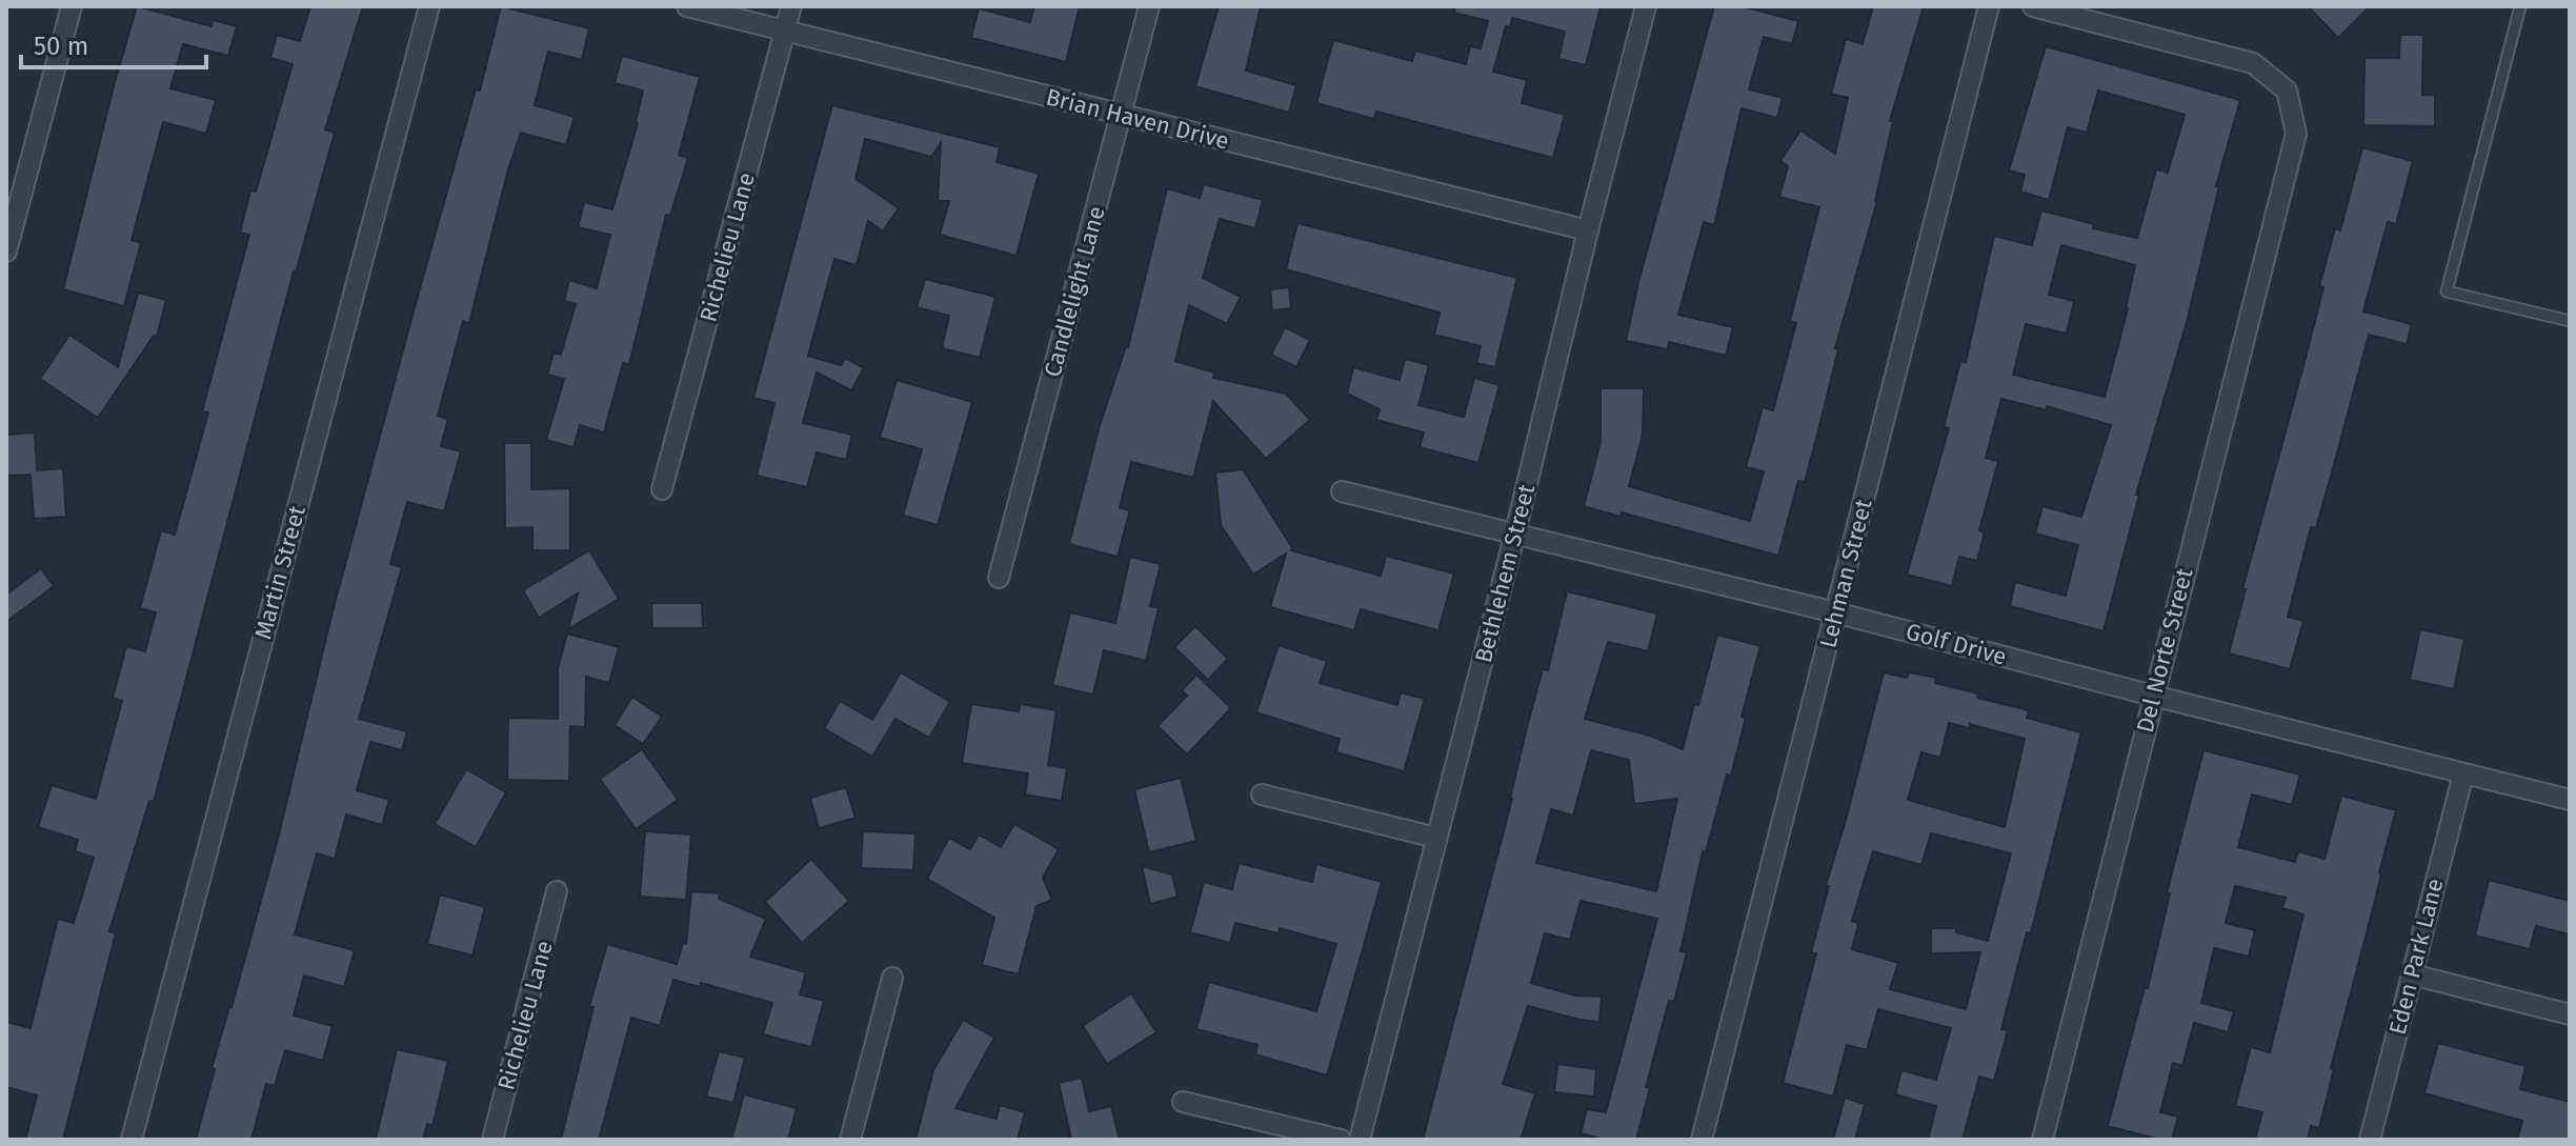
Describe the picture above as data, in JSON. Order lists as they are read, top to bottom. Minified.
{"streets":{"street":["Brian Haven Drive","Richelieu Lane","Candlelight Lane","Martin Street","Bethlehem Street","Lehman Street","Golf Drive","Del Norte Street","Eden Park Lane"]},"crossings":[["Brian Haven Drive","Richelieu Lane"],["Brian Haven Drive","Candlelight Lane"],["Brian Haven Drive","Bethlehem Street"],["Bethlehem Street","Golf Drive"],["Lehman Street","Golf Drive"],["Golf Drive","Del Norte Street"],["Golf Drive","Eden Park Lane"]],"scale_bar":"50 m"}
